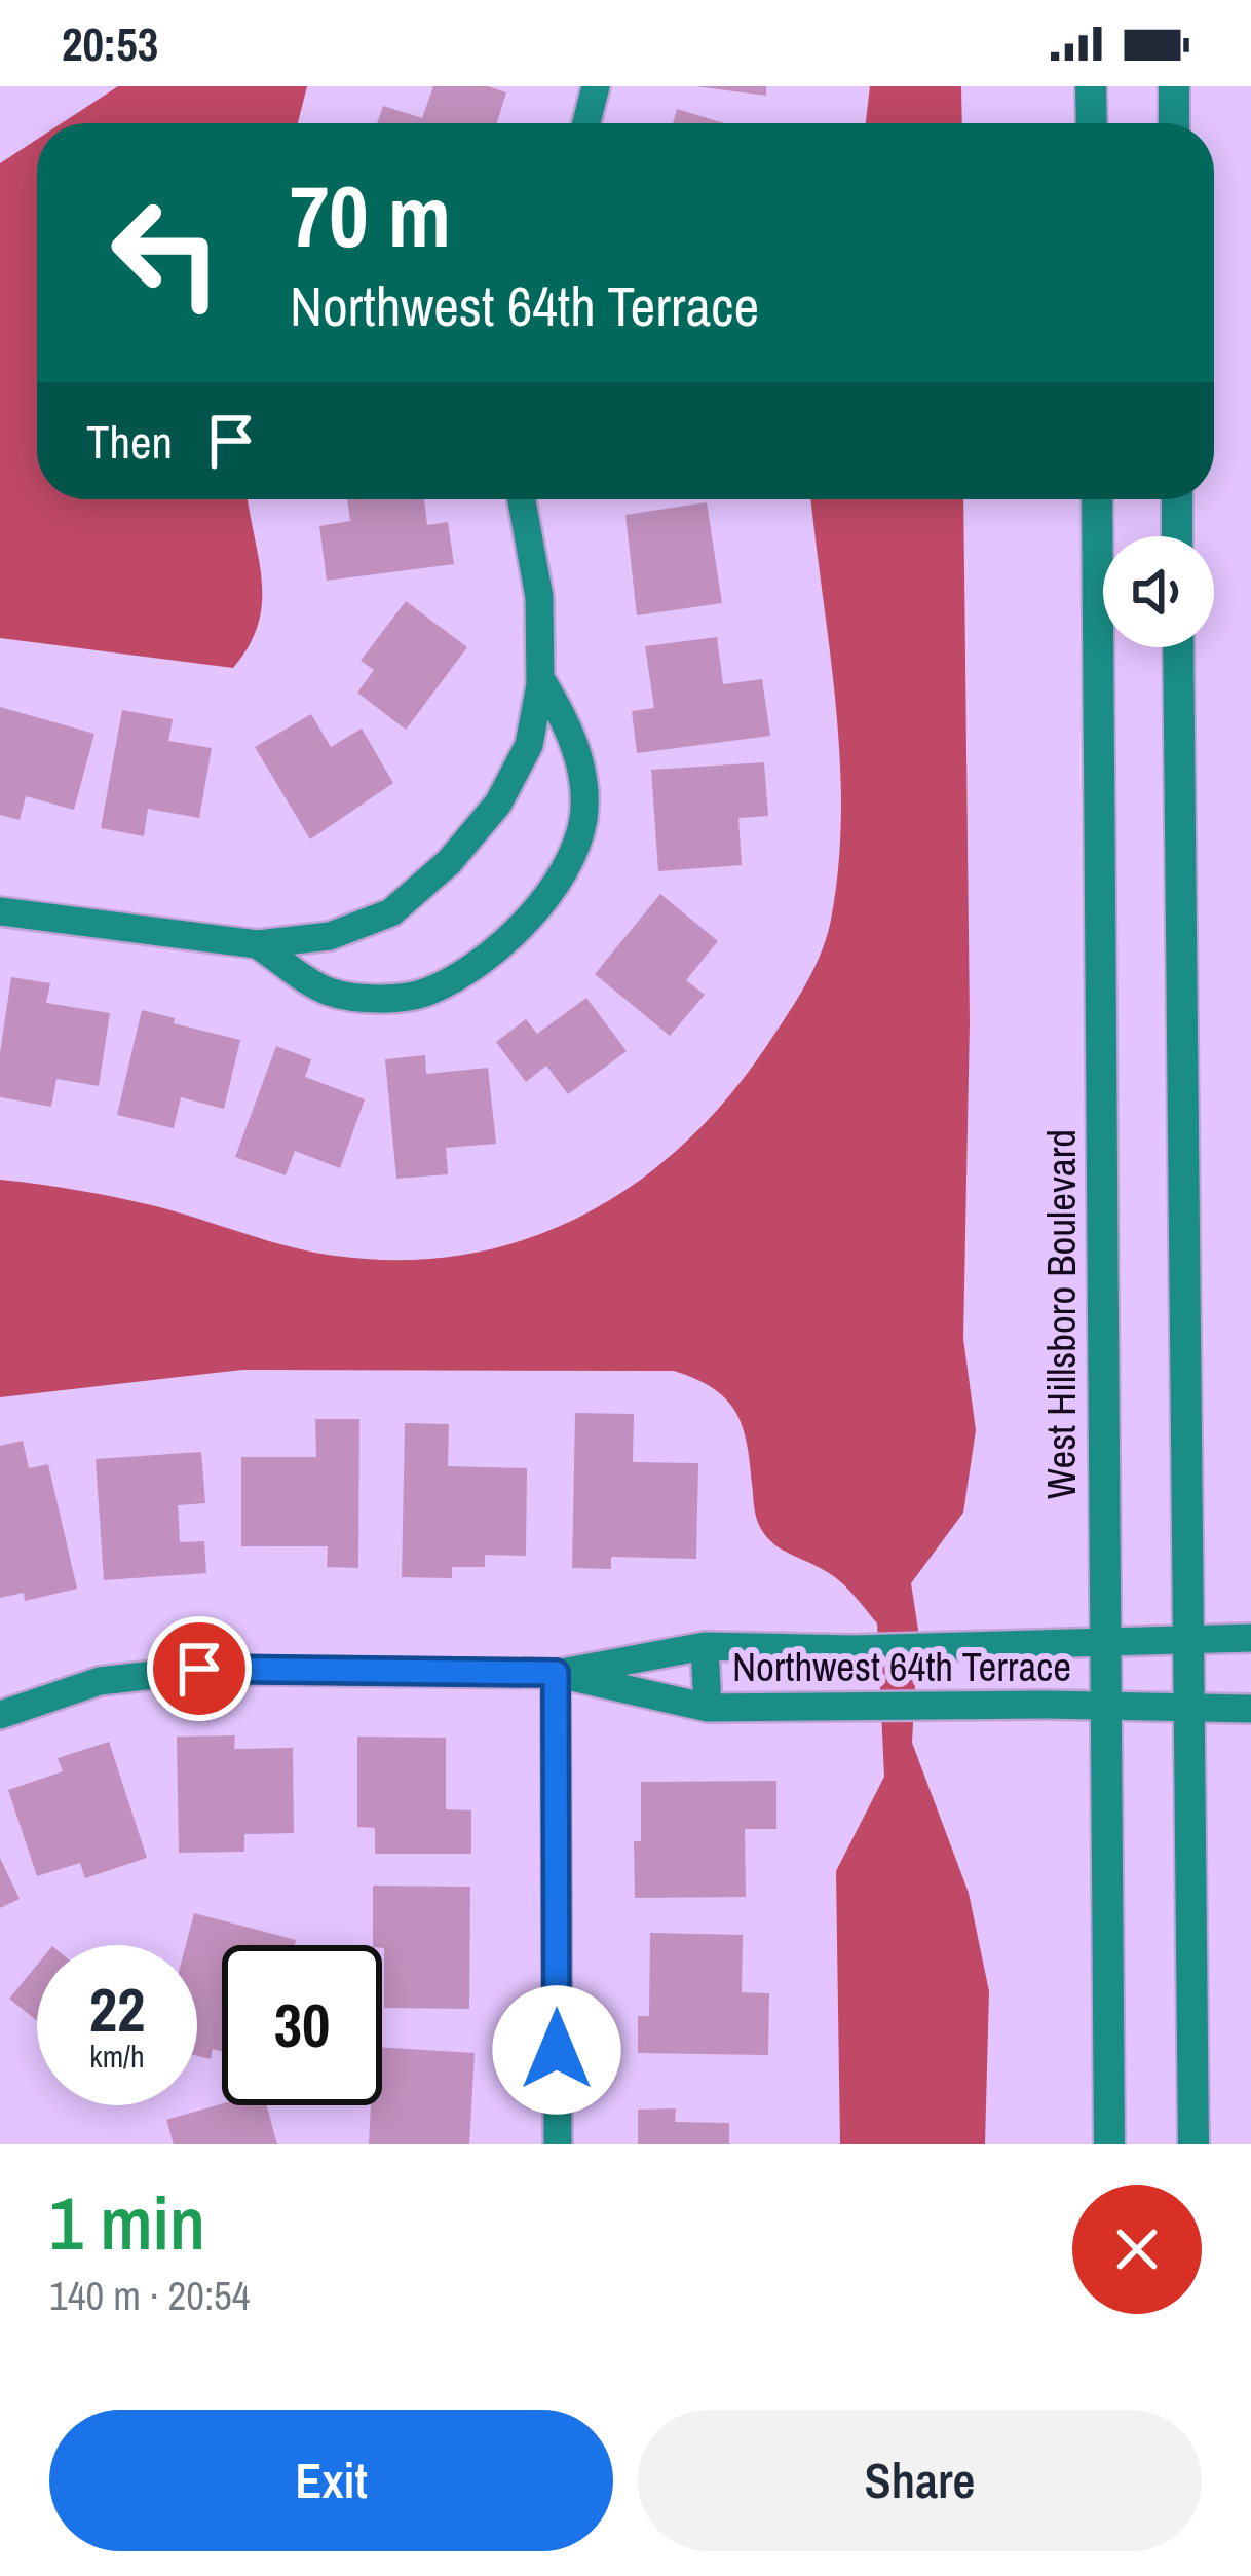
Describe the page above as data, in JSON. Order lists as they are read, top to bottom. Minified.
{"streets":{"street":["West Hillsboro Boulevard","Northwest 64th Terrace"]},"crossings":[["West Hillsboro Boulevard","Northwest 64th Terrace"]],"page":{"status":"20:53","turn":["70 m","Northwest 64th Terrace"],"then":"Then","speed":"22 km/h","limit":"30","heading":["1 min","140 m · 20:54"],"buttons":["Exit","Share"]}}
